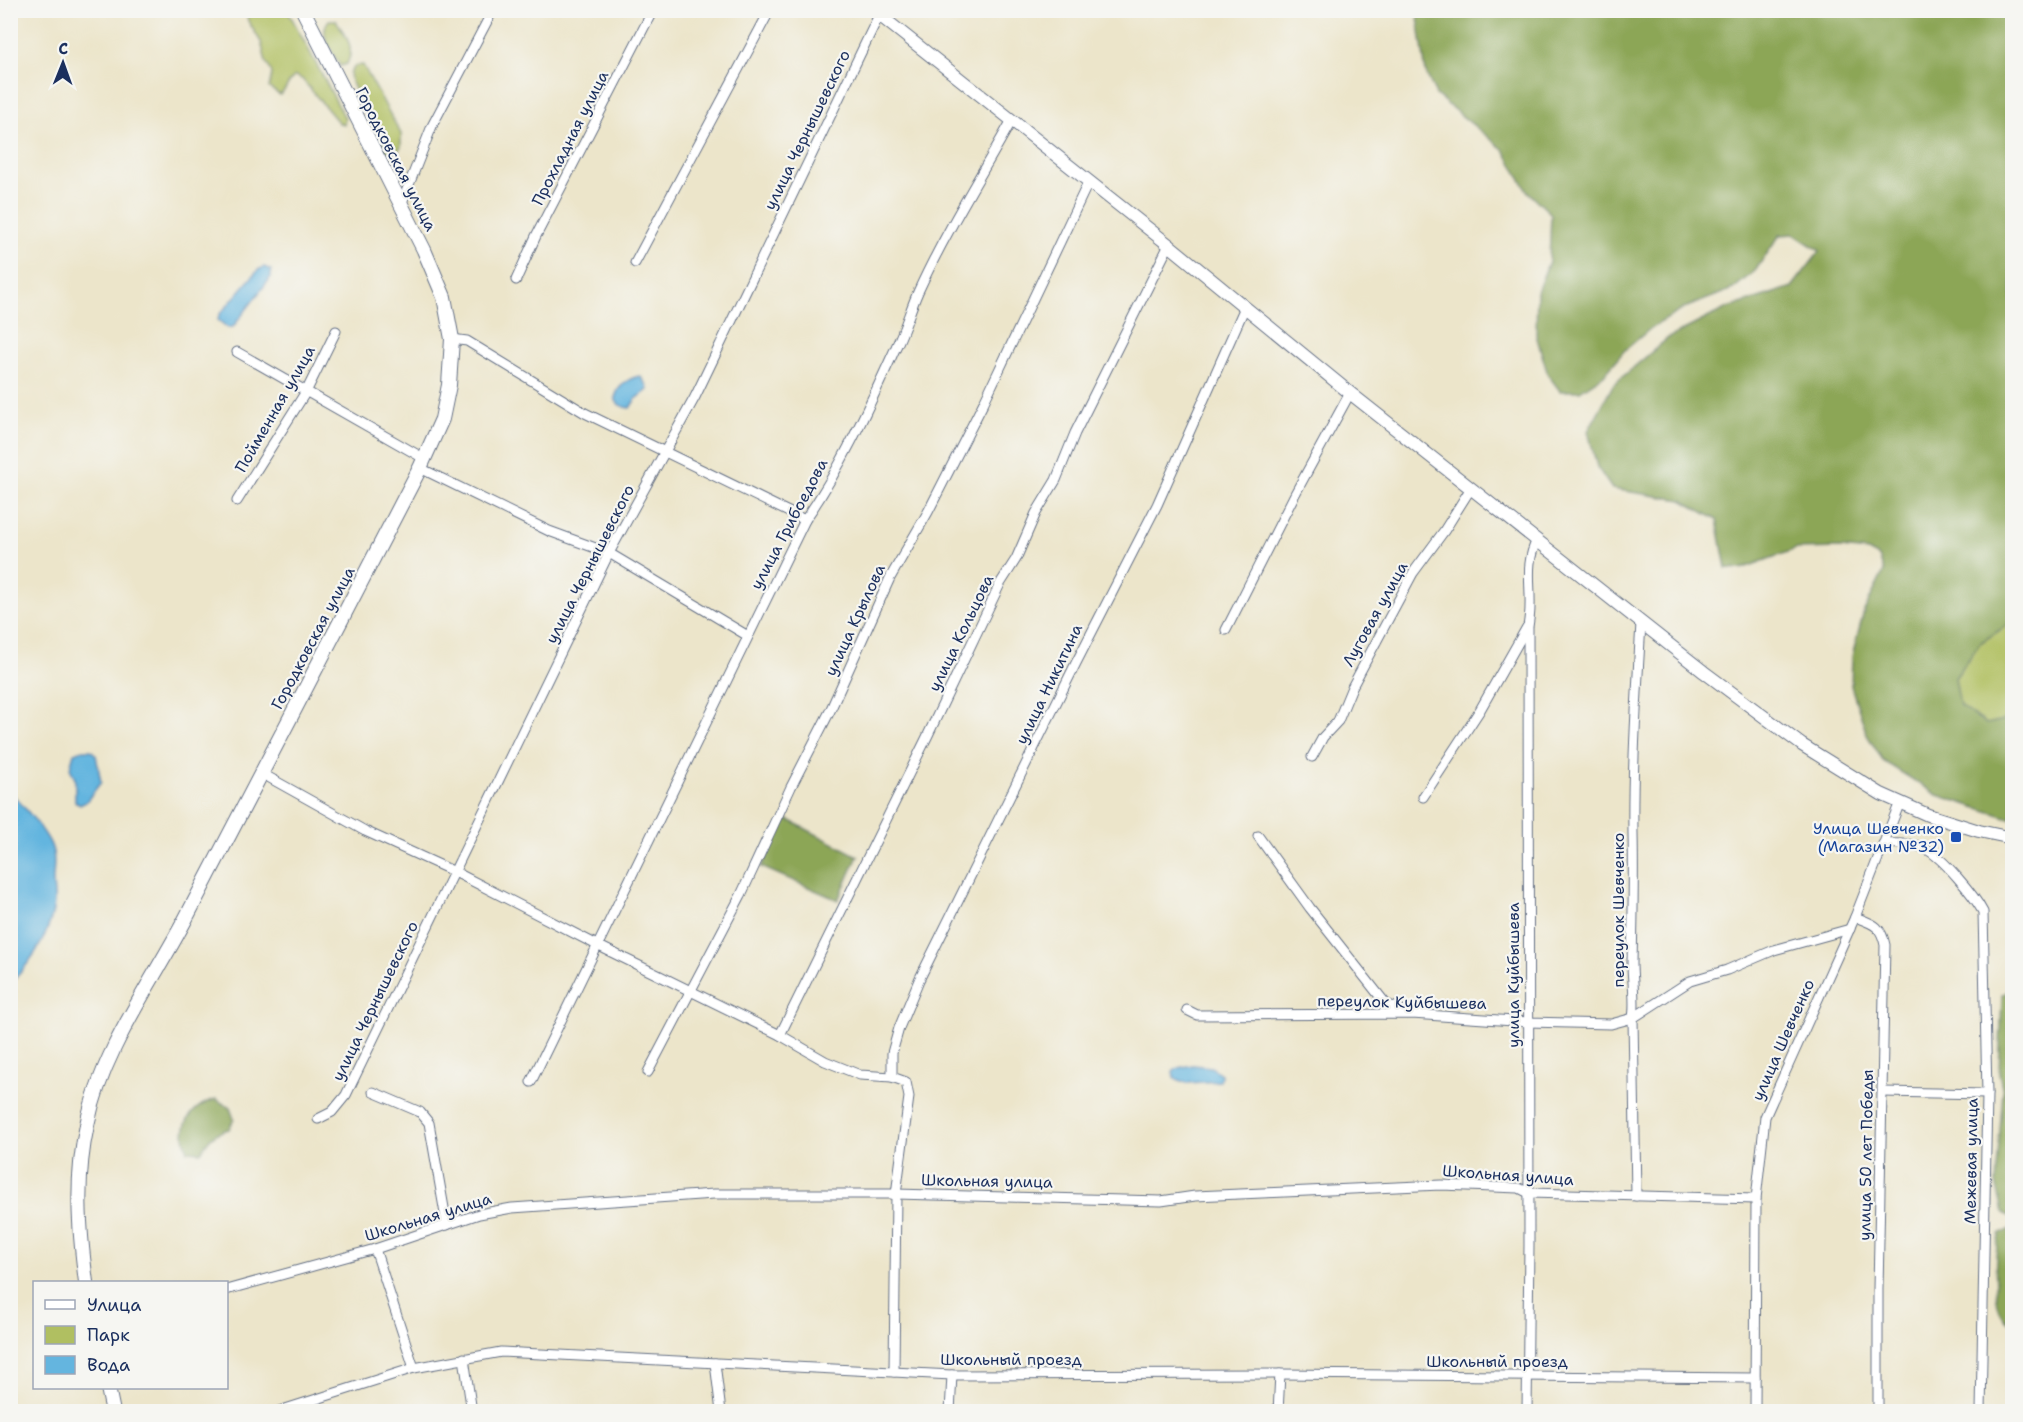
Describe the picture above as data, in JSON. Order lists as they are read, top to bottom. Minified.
{"streets":{"main road":["Городковская улица"],"street":["улица Чернышевского","Прохладная улица","Пойменная улица","улица Грибоедова","Луговая улица","улица Крылова","улица Кольцова","улица Никитина","переулок Шевченко","улица Куйбышева","переулок Куйбышева","улица Шевченко","улица 50 лет Победы","Межевая улица","Школьная улица","Школьный проезд"]},"crossings":[["переулок Шевченко","переулок Куйбышева"],["переулок Шевченко","Школьная улица"],["улица Куйбышева","переулок Куйбышева"],["улица Куйбышева","Школьная улица"],["улица Куйбышева","Школьный проезд"],["переулок Куйбышева","улица Шевченко"],["улица Шевченко","улица 50 лет Победы"],["улица Шевченко","Межевая улица"],["улица Шевченко","Школьная улица"],["улица Шевченко","Школьный проезд"]],"places":{"transit":["Улица Шевченко (Магазин №32)"]},"legend":["Улица","Парк","Вода"],"north":"top"}
